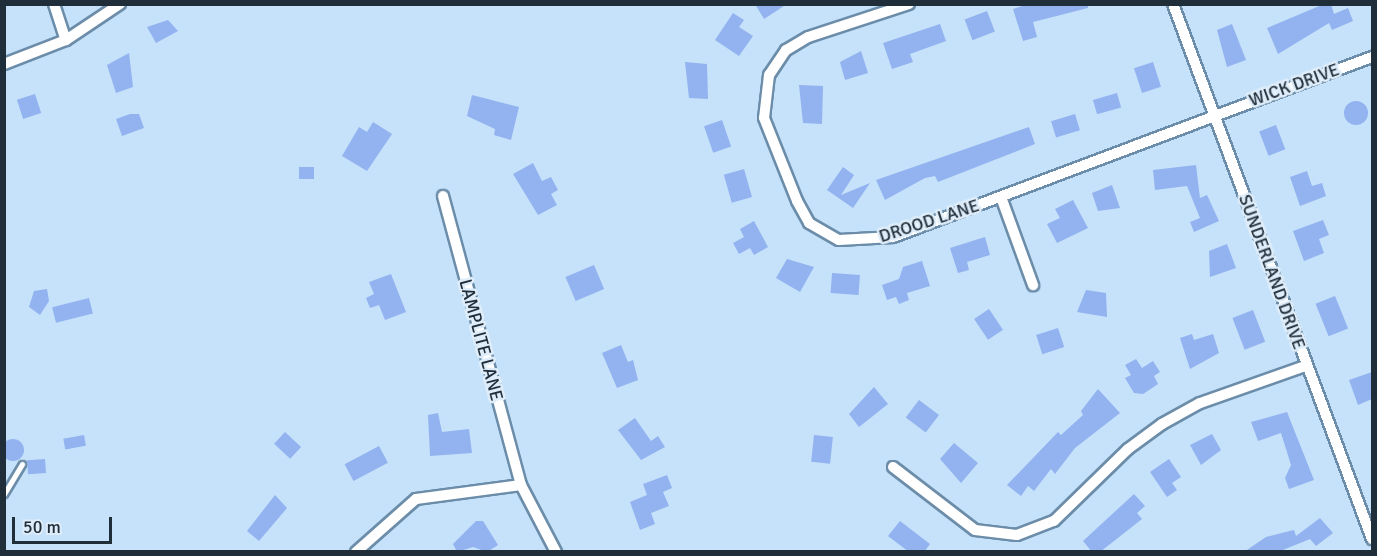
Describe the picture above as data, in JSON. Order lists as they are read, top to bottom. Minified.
{"streets":{"street":["WICK DRIVE","DROOD LANE","SUNDERLAND DRIVE","LAMPLITE LANE"]},"crossings":[["WICK DRIVE","DROOD LANE"],["WICK DRIVE","SUNDERLAND DRIVE"],["DROOD LANE","SUNDERLAND DRIVE"]],"scale_bar":"50 m"}
